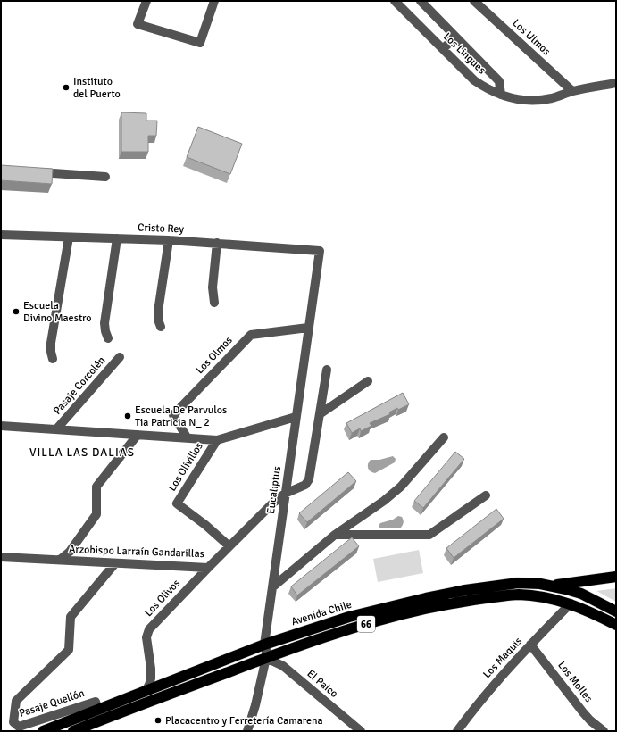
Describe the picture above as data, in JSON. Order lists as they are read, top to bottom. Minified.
{"streets":{"highway":["Avenida Chile","66"],"street":["Los Ulmos","Los Lingues","Cristo Rey","Los Olmos","Pasaje Corcolén","Los Olivillos","Eucaliptus","Arzobispo Larraín Gandarillas","Los Olivos","Los Maquis","Los Molles","El Paico","Pasaje Quellón"]},"crossings":[["Los Ulmos","Los Lingues"],["Cristo Rey","Eucaliptus"],["Los Olmos","Eucaliptus"],["Los Olivillos","Arzobispo Larraín Gandarillas"],["Eucaliptus","Arzobispo Larraín Gandarillas"],["Eucaliptus","Avenida Chile"],["Eucaliptus","66"],["Eucaliptus","El Paico"],["Arzobispo Larraín Gandarillas","Los Olivos"],["Arzobispo Larraín Gandarillas","Pasaje Quellón"],["Los Olivos","Avenida Chile"],["Avenida Chile","Pasaje Quellón"],["66","Los Maquis"],["66","El Paico"],["Los Maquis","Los Molles"]],"districts":["VILLA LAS DALIAS"],"places":["Instituto del Puerto","Escuela Divino Maestro","Escuela De Parvulos Tia Patricia N_ 2","Placacentro y Ferretería Camarena"]}
